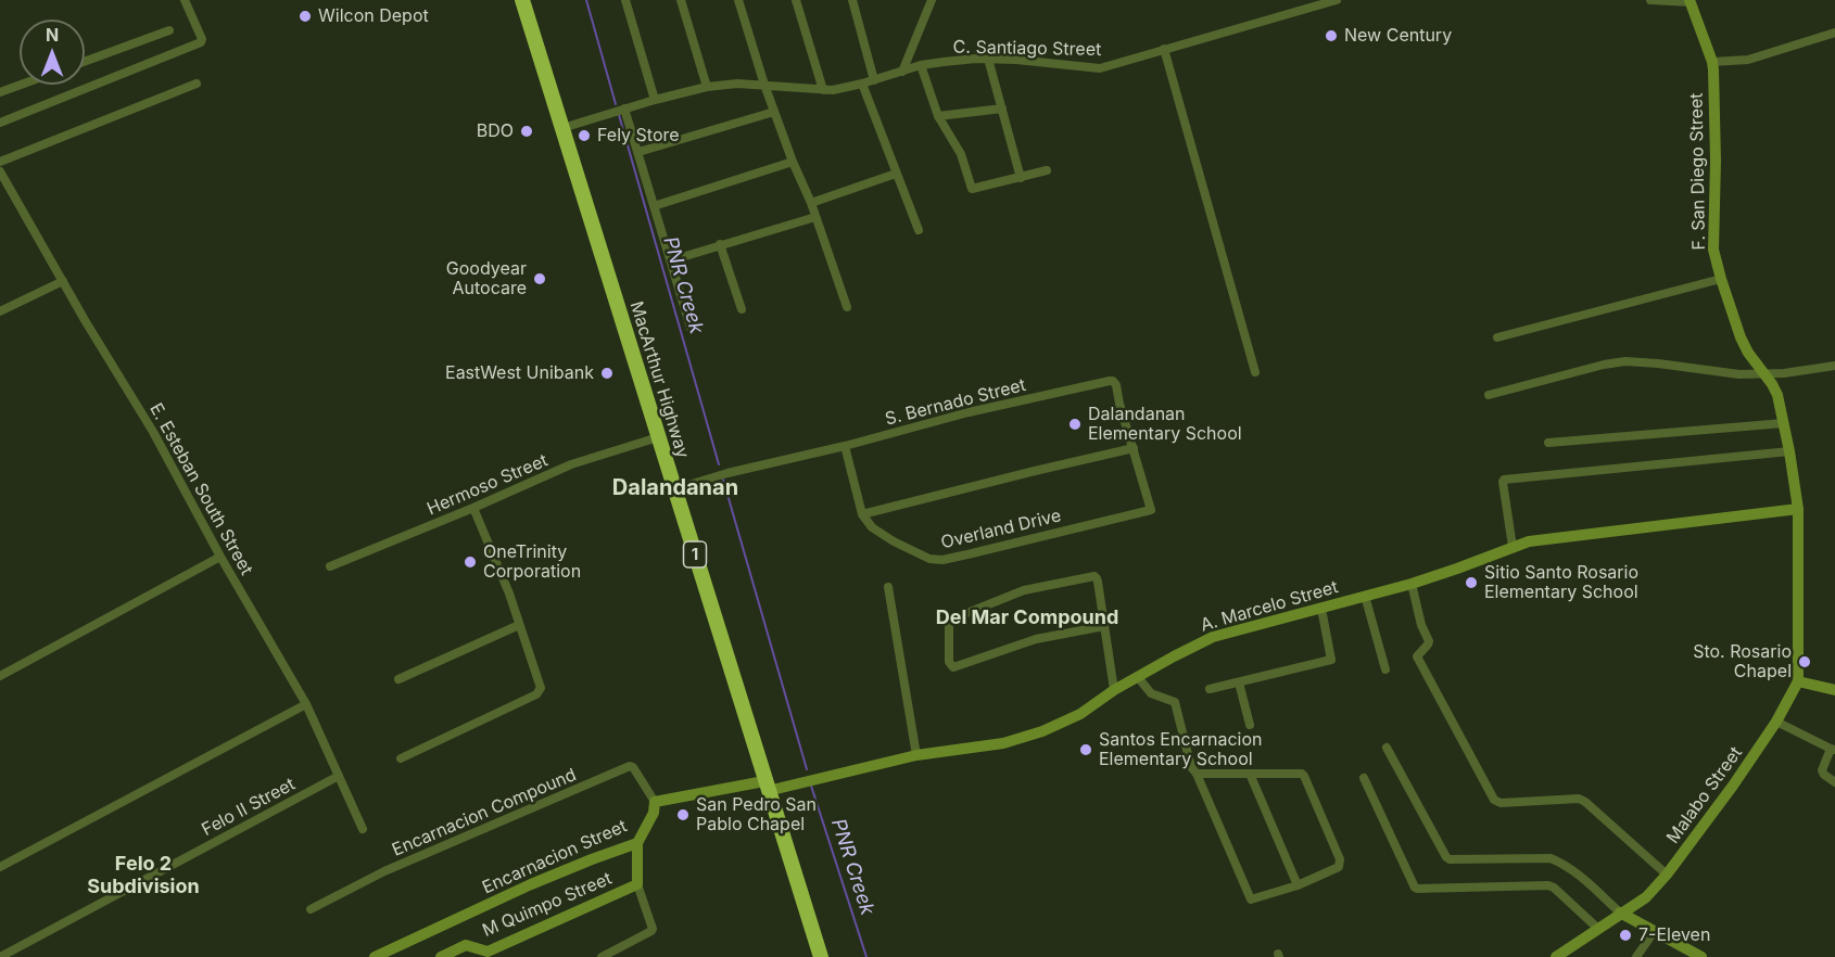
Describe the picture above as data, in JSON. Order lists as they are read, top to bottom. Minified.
{"streets":{"highway":["MacArthur Highway","1"],"street":["C. Santiago Street","F. San Diego Street","S. Bernado Street","Hermoso Street","E. Esteban South Street","Overland Drive","A. Marcelo Street","Malabo Street","Felo II Street","Encarnacion Compound","Encarnacion Street","M Quimpo Street"]},"crossings":[["C. Santiago Street","MacArthur Highway"],["F. San Diego Street","A. Marcelo Street"],["F. San Diego Street","Malabo Street"],["MacArthur Highway","S. Bernado Street"],["MacArthur Highway","Hermoso Street"],["MacArthur Highway","A. Marcelo Street"],["S. Bernado Street","Overland Drive"],["E. Esteban South Street","Felo II Street"],["Encarnacion Compound","Encarnacion Street"]],"districts":["Dalandanan","Del Mar Compound","Felo 2 Subdivision"],"water":["PNR Creek"],"places":["Wilcon Depot","New Century","BDO","Fely Store","Goodyear Autocare","EastWest Unibank","Dalandanan Elementary School","OneTrinity Corporation","Sitio Santo Rosario Elementary School","Sto. Rosario Chapel","Santos Encarnacion Elementary School","San Pedro San Pablo Chapel","7-Eleven"],"north":"top"}
